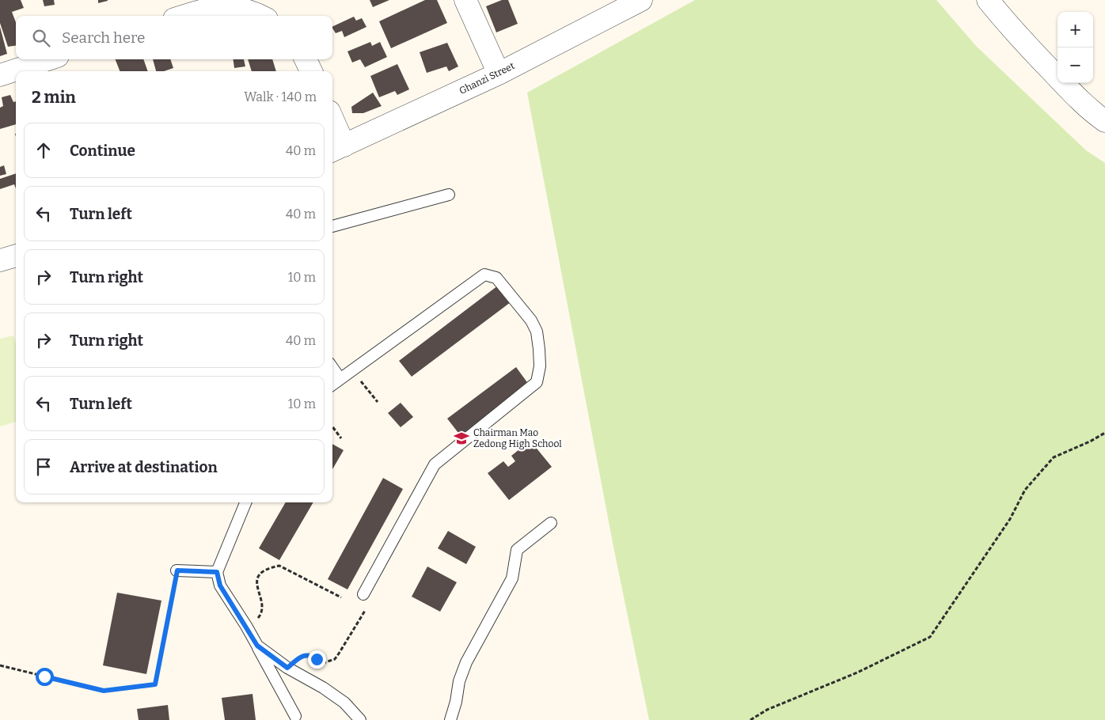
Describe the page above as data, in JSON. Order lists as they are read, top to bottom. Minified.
{"streets":{"street":["Ghanzi Street"]},"places":{"school or university":["Chairman Mao Zedong High School"]},"page":{"map_buttons":["+","−"],"search":"Search here","heading":["2 min","Walk · 140 m"],"list":[["Continue","40 m"],["Turn left","40 m"],["Turn right","10 m"],["Turn right","40 m"],["Turn left","10 m"],"Arrive at destination"]}}
